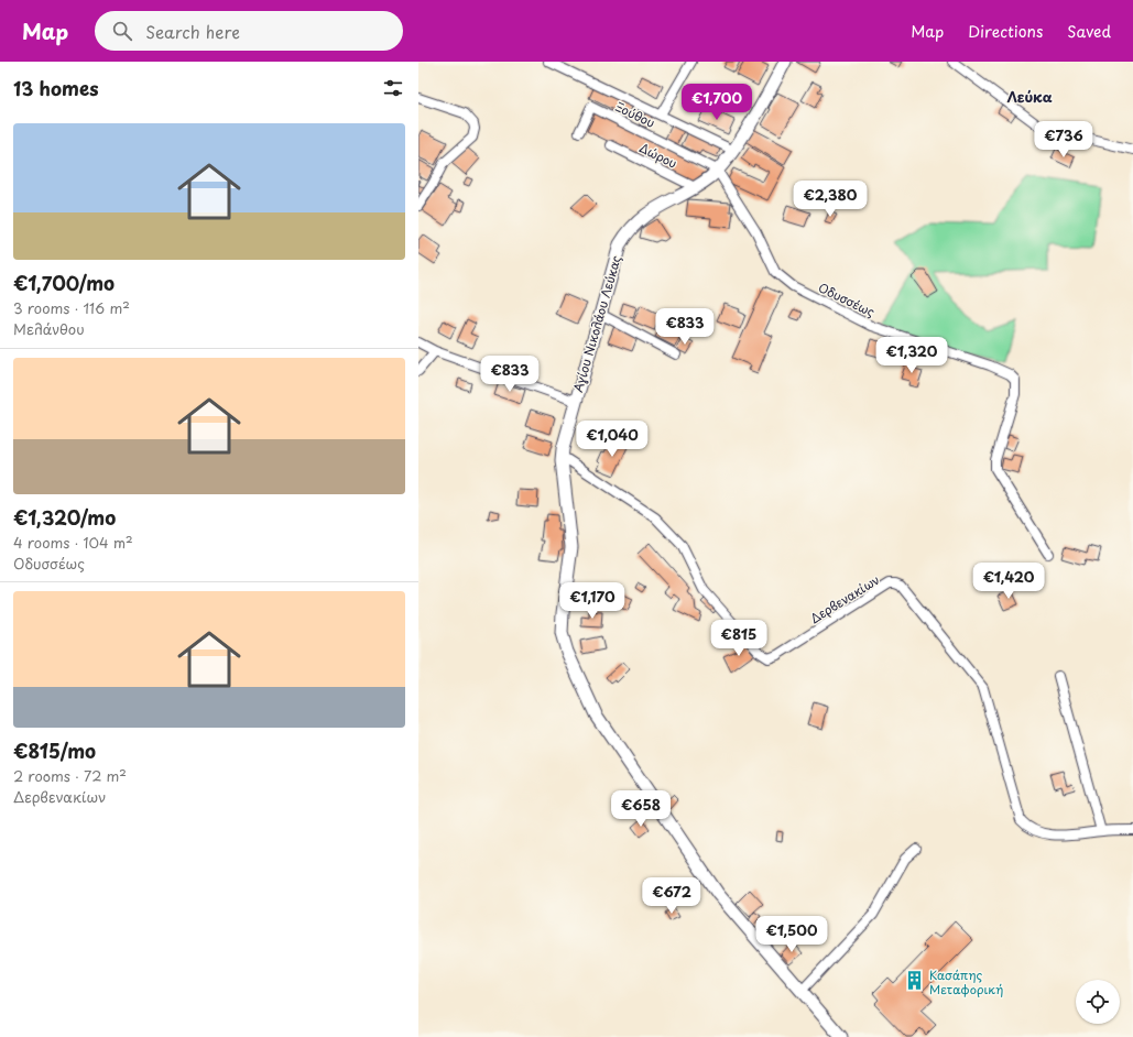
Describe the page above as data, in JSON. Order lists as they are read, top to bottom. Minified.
{"streets":{"main road":["Αγίου Νικολάου Λεύκας"],"street":["Ξούθου","Δώρου","Οδυσσέως","Δερβενακίων"]},"crossings":[["Ξούθου","Οδυσσέως"],["Ξούθου","Αγίου Νικολάου Λεύκας"],["Δώρου","Αγίου Νικολάου Λεύκας"],["Οδυσσέως","Αγίου Νικολάου Λεύκας"],["Αγίου Νικολάου Λεύκας","Δερβενακίων"]],"districts":["Λεύκα"],"places":{"building":["Κασάπης Μεταφορική"]},"page":{"header":"Map","search":"Search here","nav":["Map","Directions","Saved"],"heading":"13 homes","price":["€1,700","€736","€2,380","€833","€1,320","€833","€1,040","€1,420","€1,170","€815","€658","€672","€1,500"],"list":[{"name":"€1,700/mo","note":"3 rooms · 116 m² · Μελάνθου"},{"name":"€1,320/mo","note":"4 rooms · 104 m² · Οδυσσέως"},{"name":"€815/mo","note":"2 rooms · 72 m² · Δερβενακίων"}]}}
